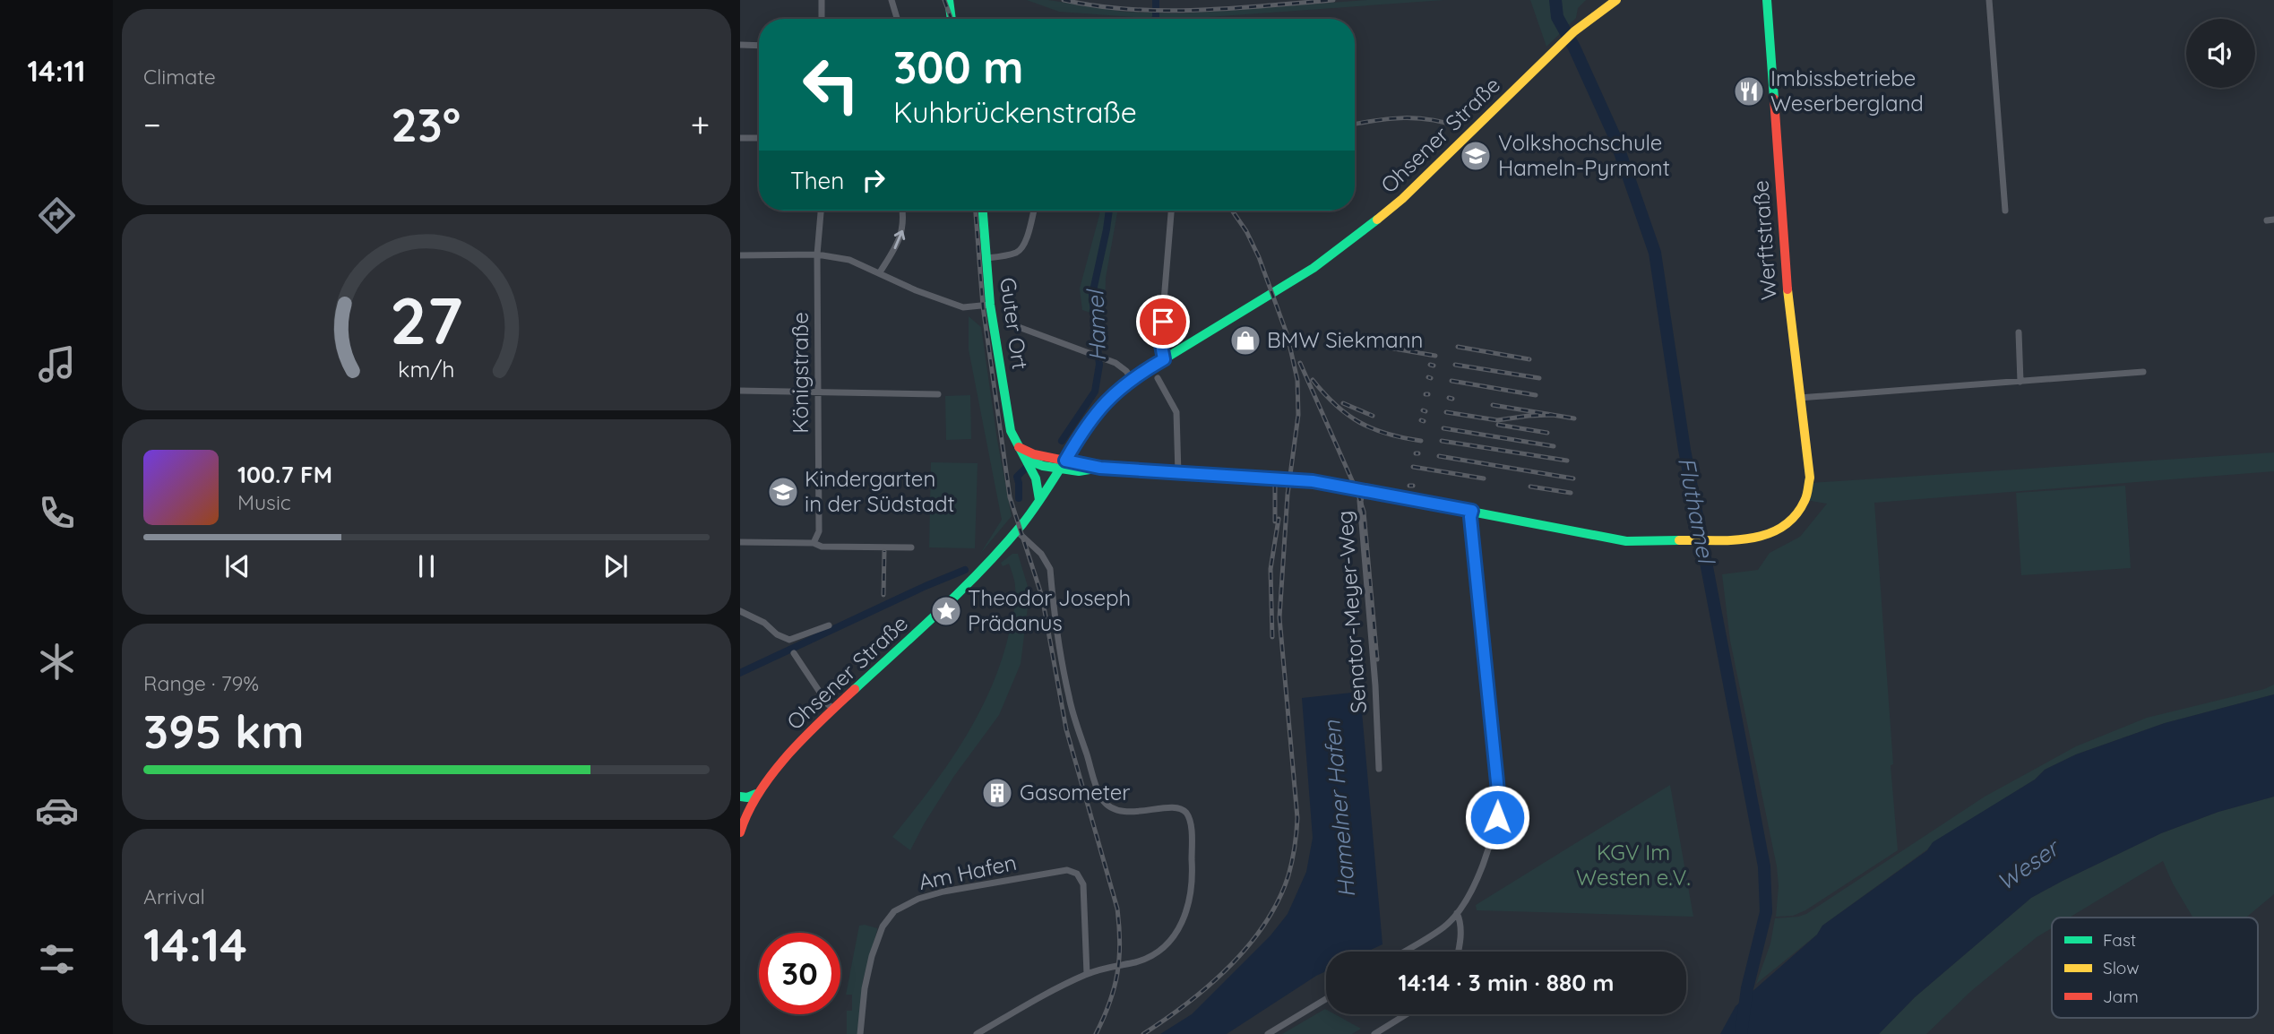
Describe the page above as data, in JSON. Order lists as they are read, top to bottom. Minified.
{"streets":{"main road":["Ohsener Straße","Werftstraße","Guter Ort"],"street":["Königstraße","Senator-Meyer-Weg","Am Hafen"]},"crossings":[["Ohsener Straße","Guter Ort"]],"water":["Hamel","Fluthamel","Hamelner Hafen","Weser"],"parks":["KGV Im Westen e.V."],"places":{"restaurant":["Imbissbetriebe Weserbergland"],"school or university":["Volkshochschule Hameln-Pyrmont","Kindergarten in der Südstadt"],"shop":["BMW Siekmann"],"place":["Theodor Joseph Prädanus"],"building":["Gasometer"]},"legend":["Fast","Slow","Jam"],"page":{"tabs":"14:11","tile":["Climate",["Range · 79%","395 km"],["Arrival","14:14"]],"turn":["300 m","Kuhbrückenstraße"],"heat":["−","23°","+"],"then":"Then","song":["100.7 FM","Music"],"limit":"30","trip":"14:14 · 3 min · 880 m","gauge":["27","km/h"]}}
